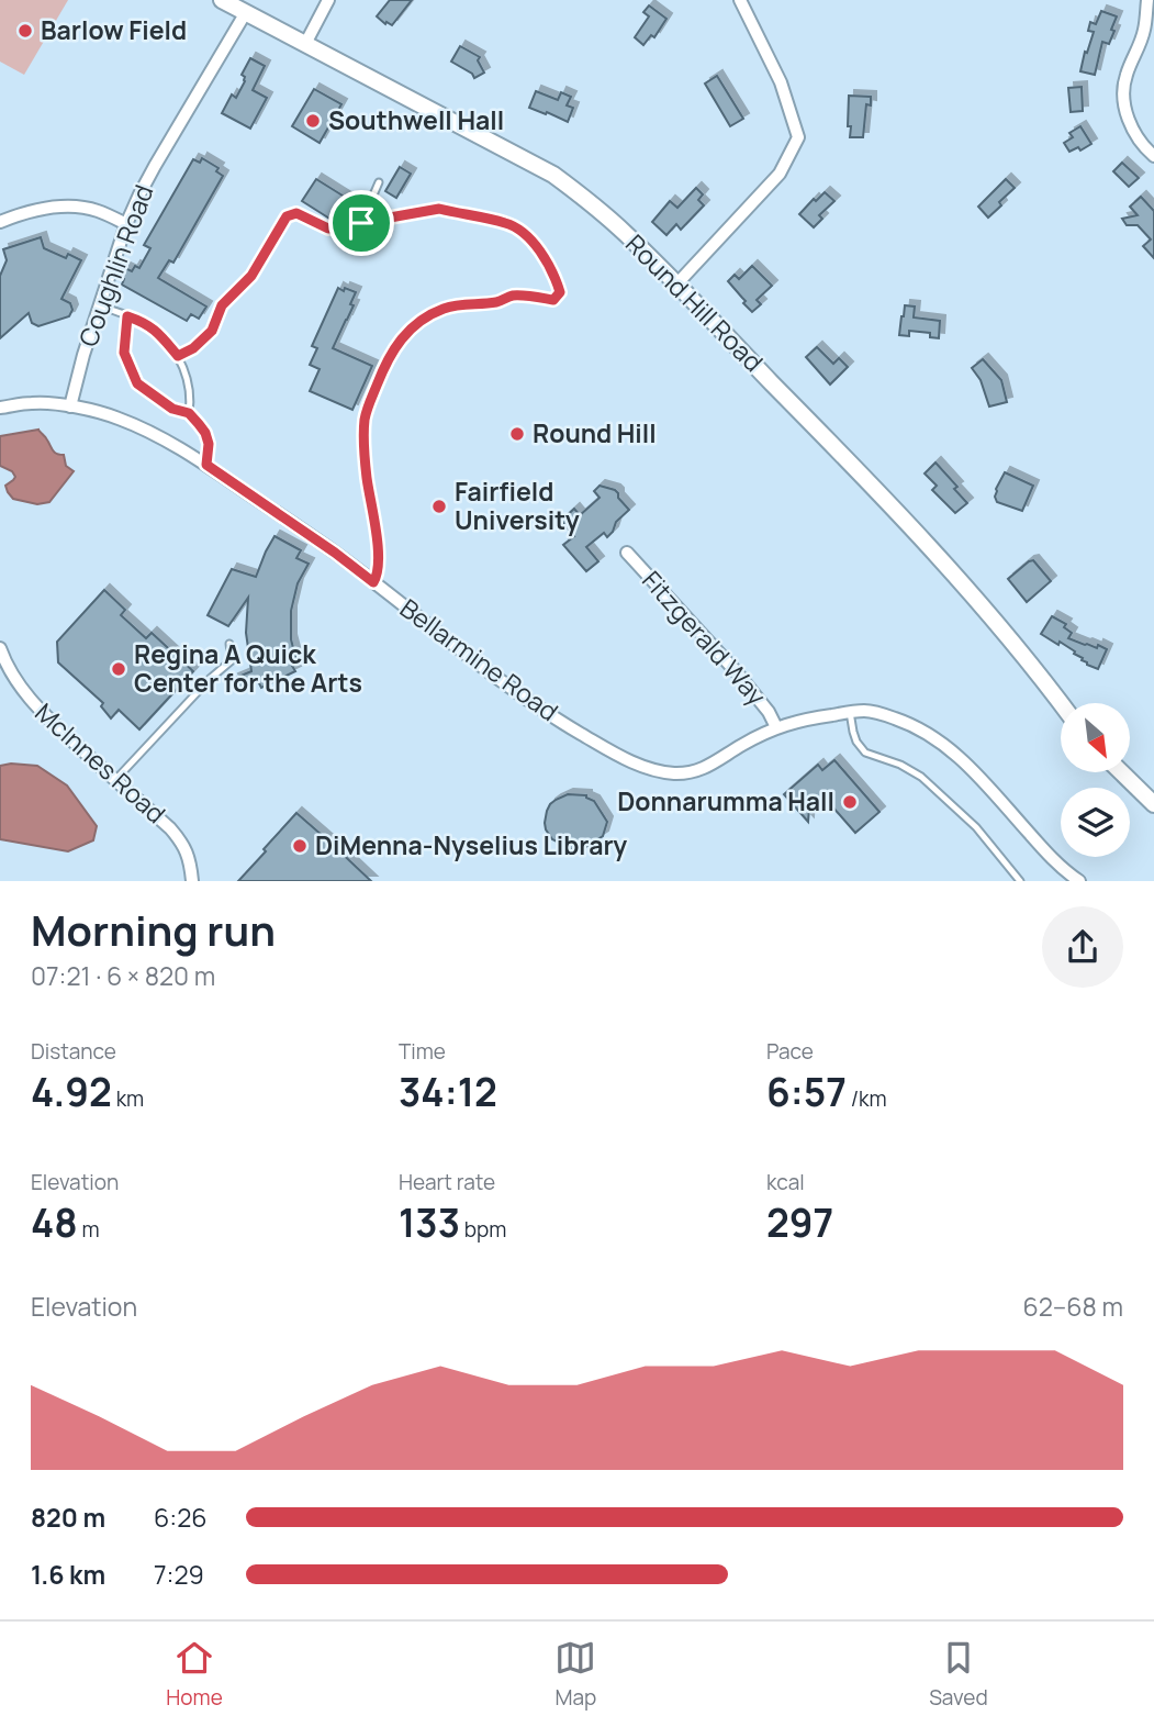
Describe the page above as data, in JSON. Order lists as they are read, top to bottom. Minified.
{"streets":{"main road":["Round Hill Road"],"street":["Coughlin Road","Fitzgerald Way","Bellarmine Road","McInnes Road"]},"crossings":[["Coughlin Road","Round Hill Road"],["Coughlin Road","Bellarmine Road"],["Fitzgerald Way","Bellarmine Road"]],"places":["Barlow Field","Southwell Hall","Round Hill","Fairfield University","Regina A Quick Center for the Arts","Donnarumma Hall","DiMenna-Nyselius Library"],"north":"bottom right","page":{"heading":["Morning run","07:21 · 6 × 820 m"],"stats":[["Distance","4.92 km"],["Time","34:12"],["Pace","6:57 /km"],["Elevation","48 m"],["Heart rate","133 bpm"],["kcal","297"]],"chart":["Elevation","62–68 m"],"list":[{"name":"820 m","note":"6:26"},{"name":"1.6 km","note":"7:29"}],"tabs":["Home","Map","Saved"]}}
